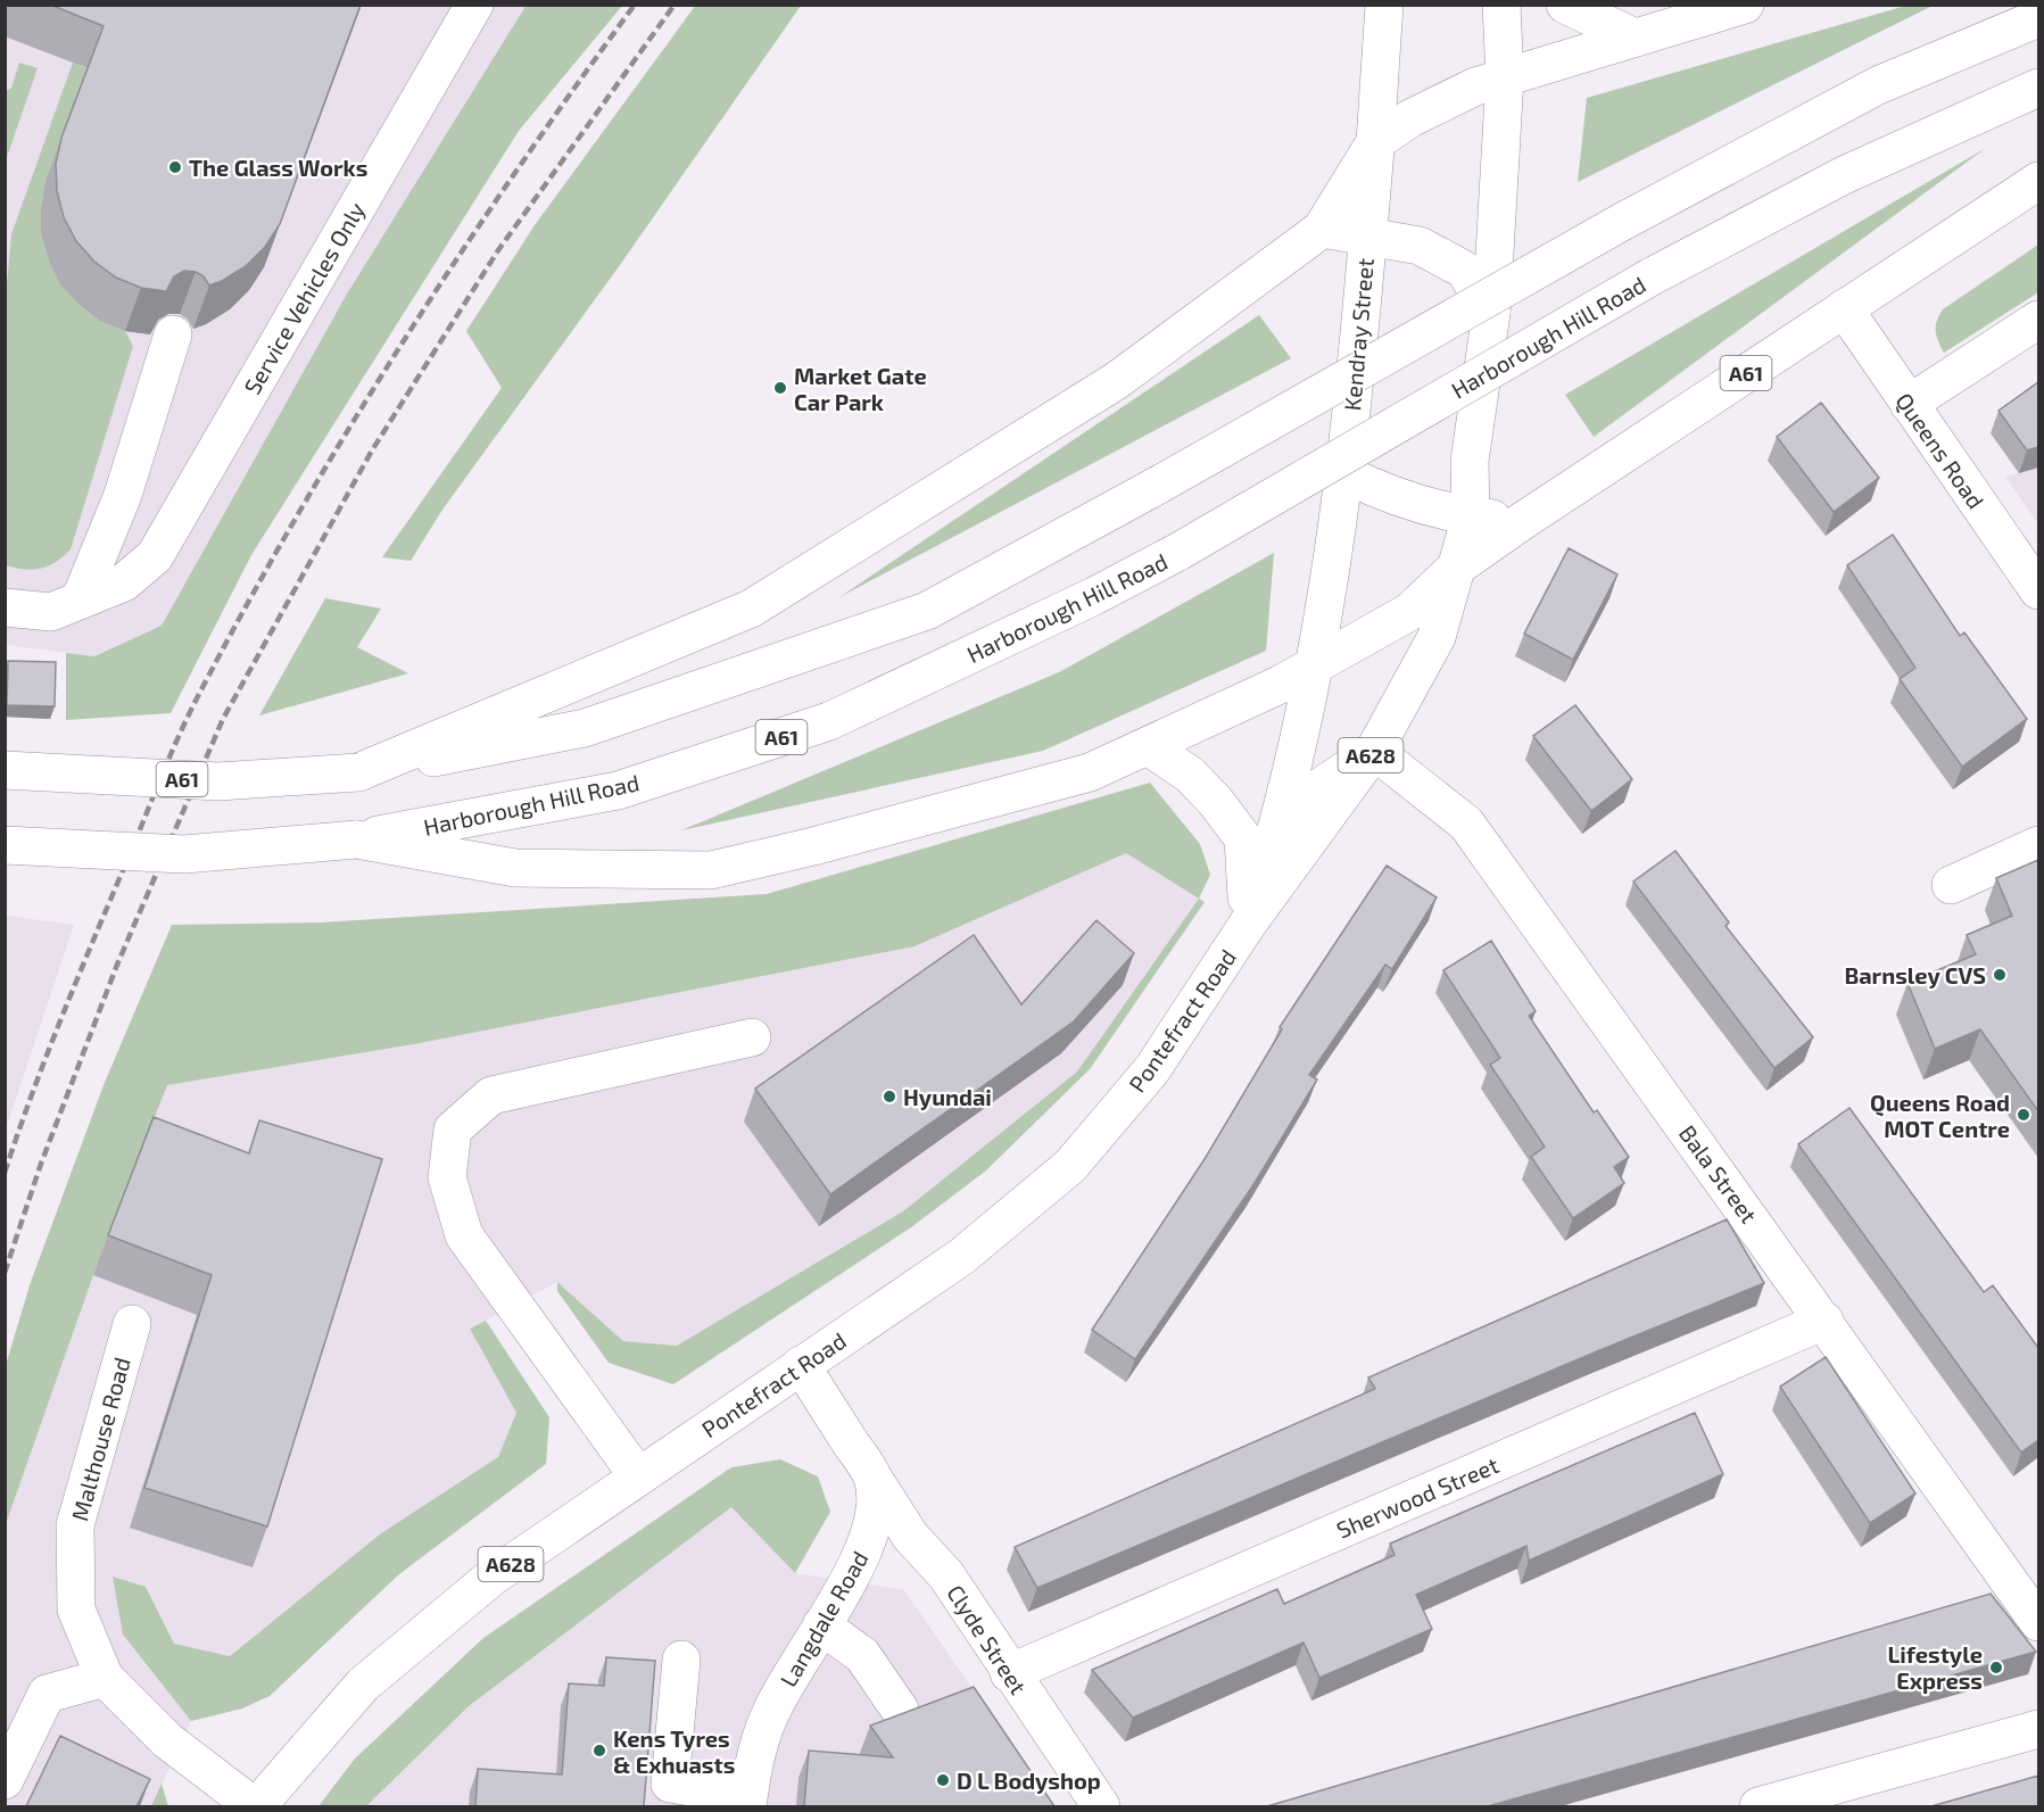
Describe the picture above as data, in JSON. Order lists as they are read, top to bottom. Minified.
{"streets":{"main road":["Service Vehicles Only","Kendray Street","Harborough Hill Road","A61","Queens Road","A628","Pontefract Road","Bala Street","Malthouse Road","Sherwood Street","Langdale Road","Clyde Street"]},"crossings":[["Kendray Street","A61"],["Kendray Street","Pontefract Road"],["Harborough Hill Road","A61"],["A61","Queens Road"],["A61","Pontefract Road"],["Pontefract Road","Bala Street"],["Pontefract Road","Malthouse Road"],["Pontefract Road","Langdale Road"],["Bala Street","Sherwood Street"],["Sherwood Street","Clyde Street"],["Langdale Road","Clyde Street"]],"places":["The Glass Works","Market Gate Car Park","Barnsley CVS","Hyundai","Queens Road MOT Centre","Lifestyle Express","Kens Tyres & Exhuasts","D L Bodyshop"]}
